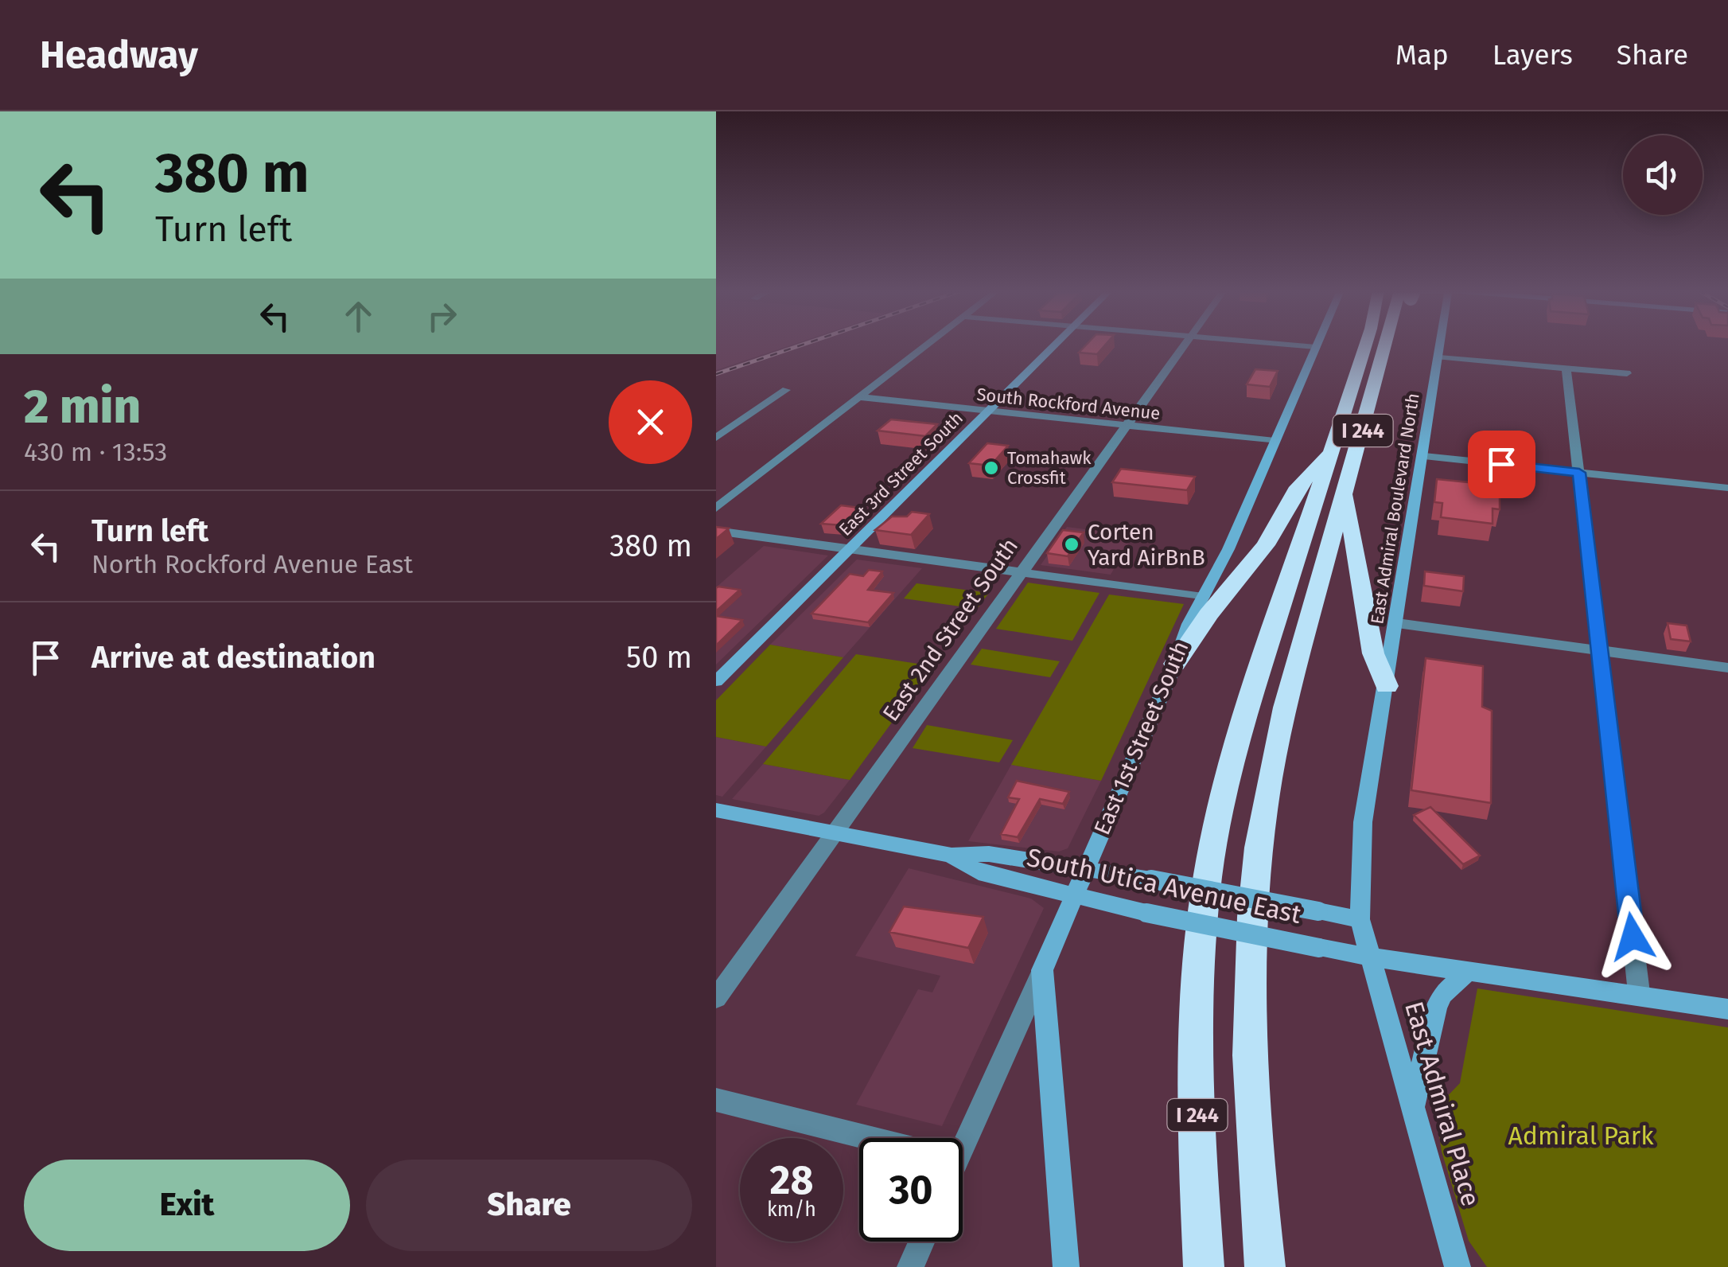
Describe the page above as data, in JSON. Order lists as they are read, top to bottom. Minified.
{"streets":{"highway":["I 244"],"main road":["East 3rd Street South","East Admiral Boulevard North","East 1st Street South","South Utica Avenue East","East Admiral Place"],"street":["South Rockford Avenue","East 2nd Street South"]},"crossings":[["South Rockford Avenue","East 3rd Street South"],["South Rockford Avenue","East 2nd Street South"],["South Rockford Avenue","East 1st Street South"],["East Admiral Boulevard North","South Utica Avenue East"],["East Admiral Boulevard North","East Admiral Place"],["East 2nd Street South","South Utica Avenue East"],["East 1st Street South","South Utica Avenue East"],["South Utica Avenue East","East Admiral Place"]],"parks":["Admiral Park"],"places":["Tomahawk Crossfit","Corten Yard AirBnB"],"page":{"header":"Headway","nav":["Map","Layers","Share"],"turn":["380 m","Turn left"],"heading":["2 min","430 m · 13:53"],"list":[{"name":"Turn left","note":"North Rockford Avenue East","value":"380 m"},{"name":"Arrive at destination","value":"50 m"}],"speed":"28 km/h","limit":"30","buttons":["Exit","Share"]}}
